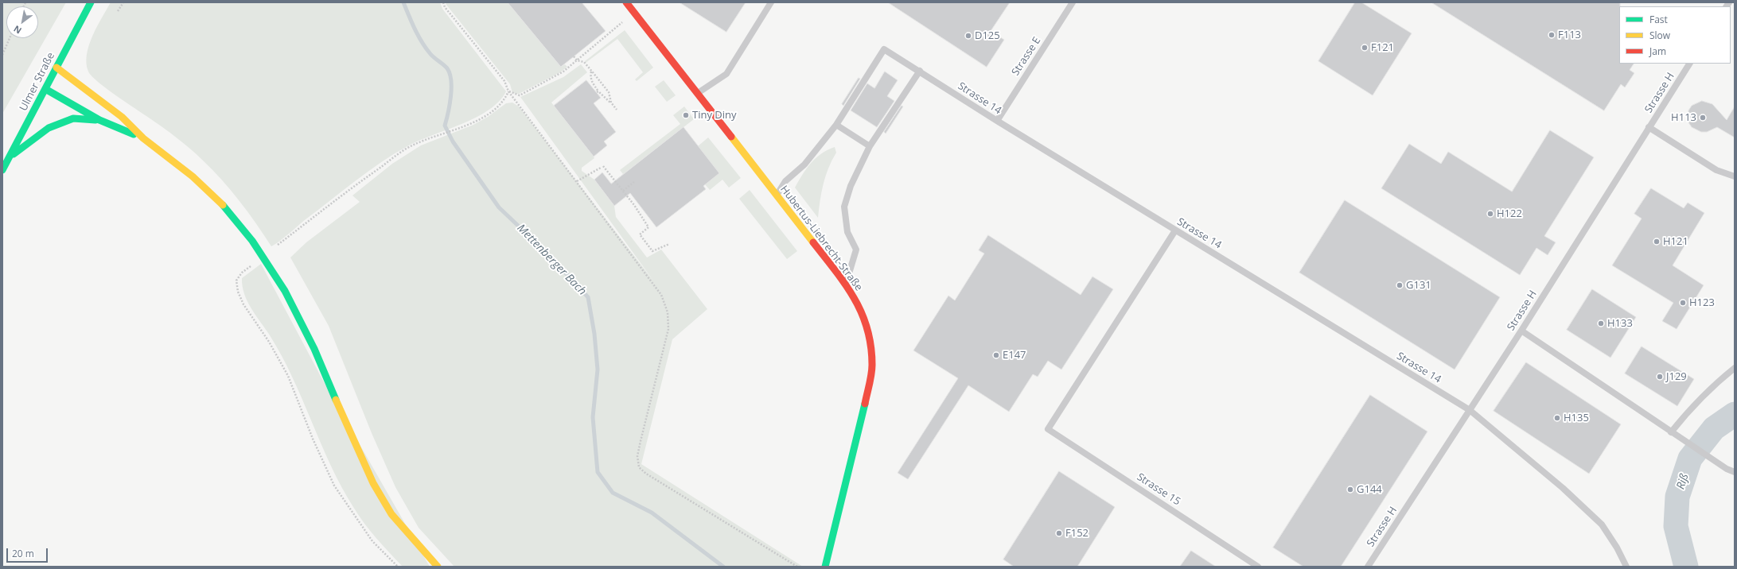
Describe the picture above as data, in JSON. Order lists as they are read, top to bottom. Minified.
{"streets":{"main road":["Ulmer Straße","Hubertus-Liebrecht-Straße"],"lane":["Strasse E","Strasse H","Strasse 14","Strasse 15"]},"crossings":[["Strasse E","Strasse 14"],["Strasse H","Strasse 14"],["Strasse 14","Strasse 15"]],"water":["Mettenberger Bach","Riß"],"places":["F113","D125","F121","Tiny Diny","H113","H122","H121","G131","H123","H133","E147","J129","H135","G144","F152"],"legend":["Fast","Slow","Jam"],"scale_bar":"20 m","north":"bottom left"}
